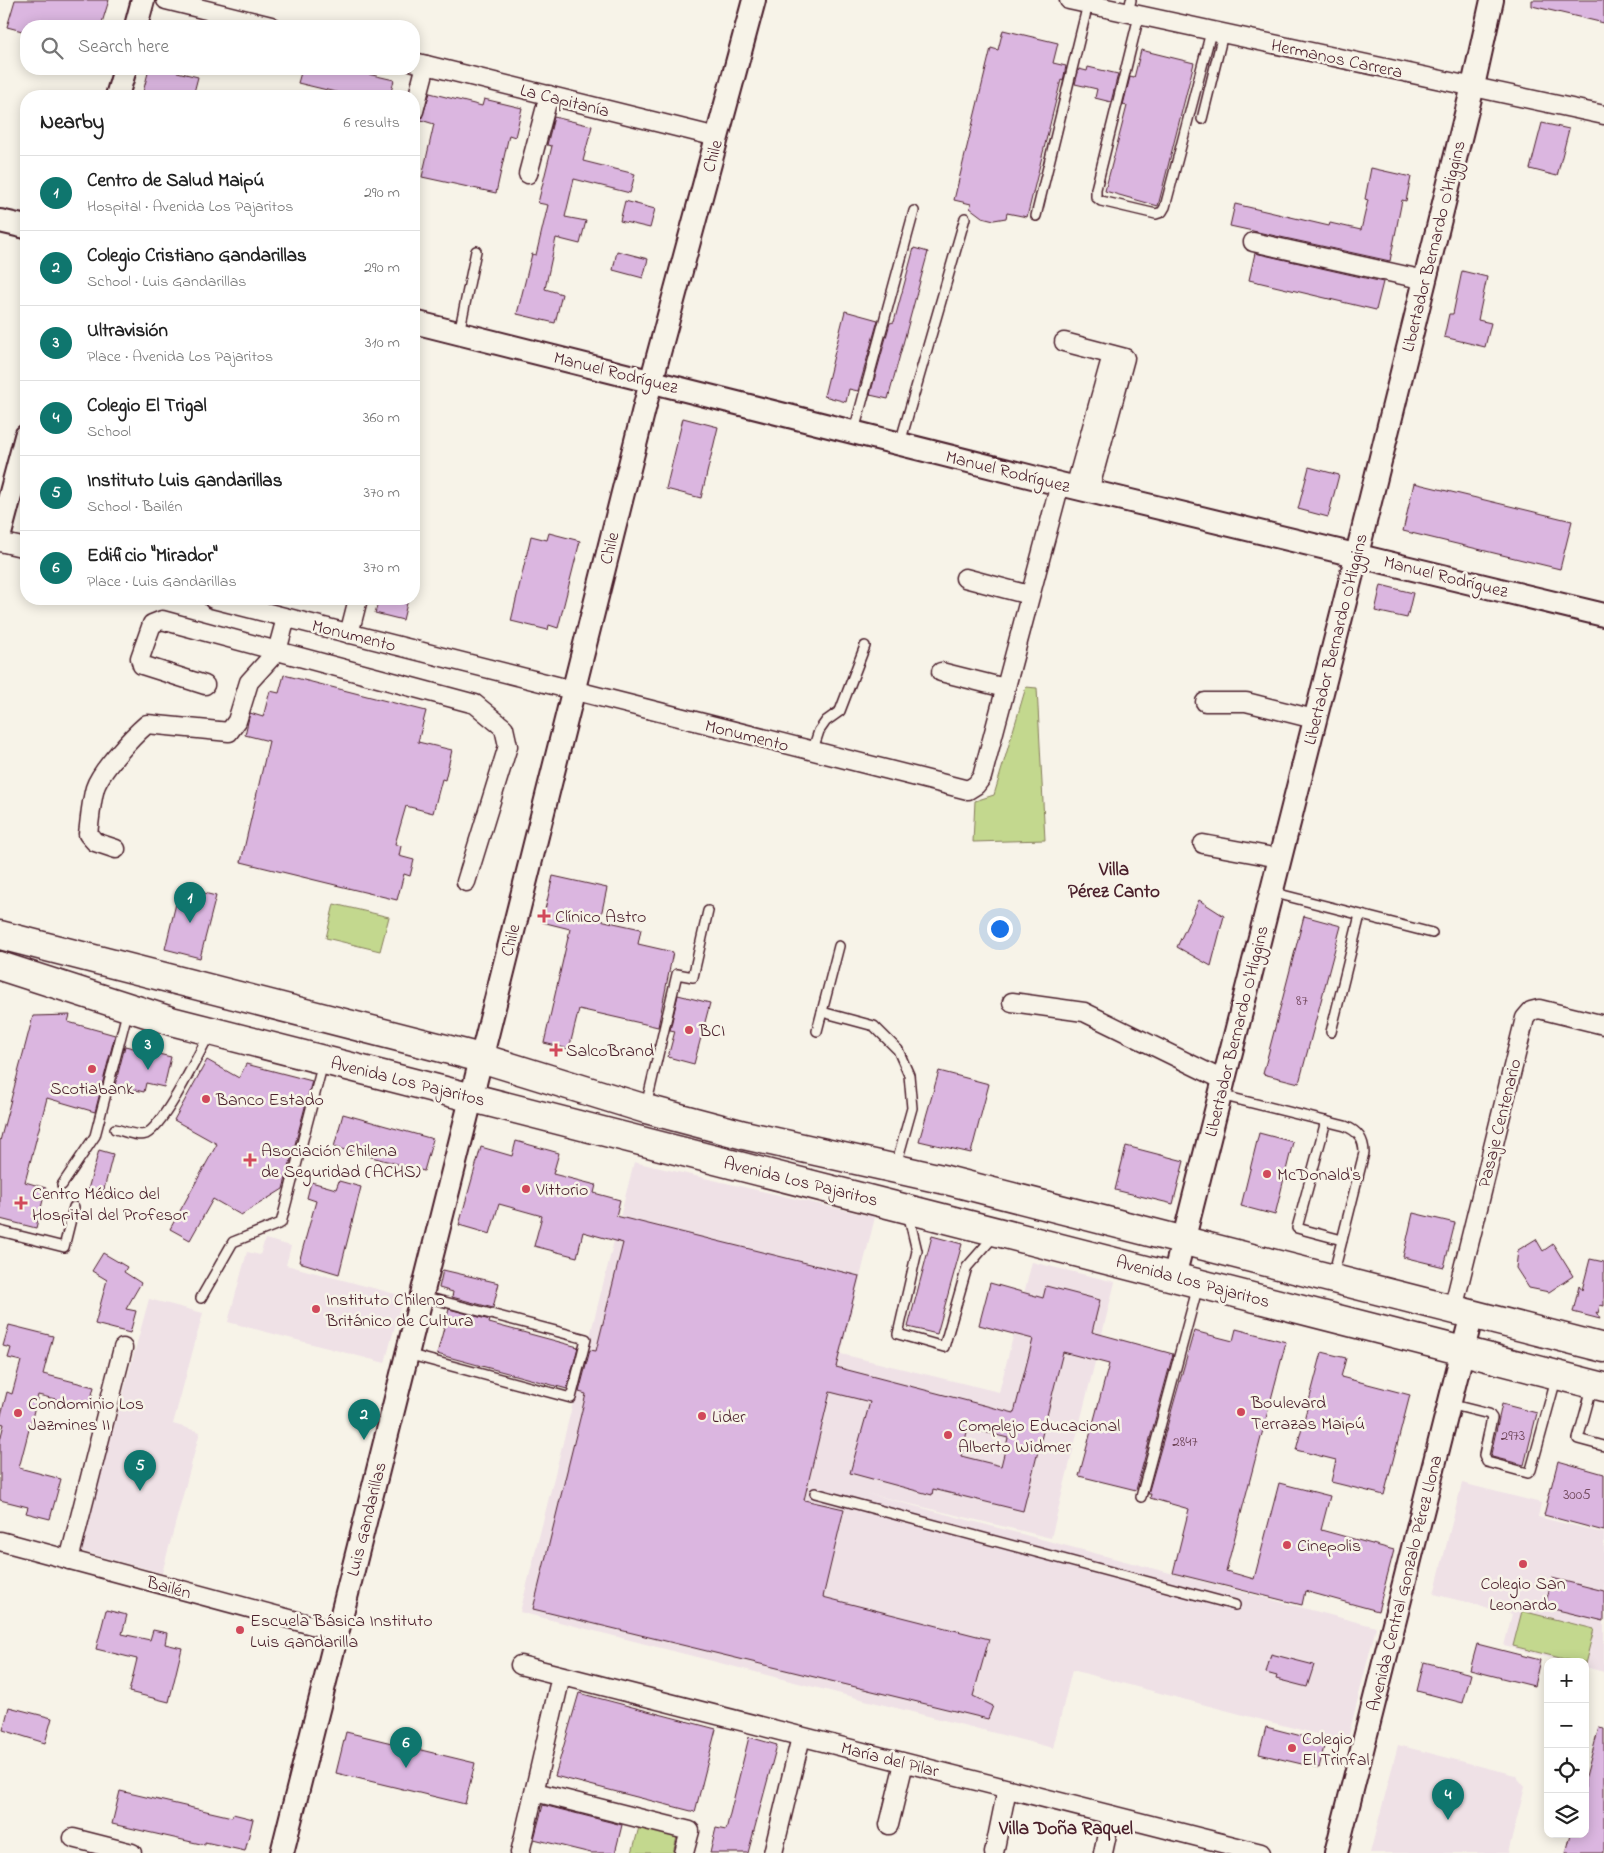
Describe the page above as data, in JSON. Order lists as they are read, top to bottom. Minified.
{"streets":{"main road":["Avenida Los Pajaritos"],"street":["Hermanos Carrera","La Capitanía","Chile","Libertador Bernardo O'Higgins","Manuel Rodríguez","Monumento","Pasaje Centenario","Luis Gandarillas","Avenida Central Gonzalo Pérez Llona","Bailén","María del Pilar"]},"crossings":[["Hermanos Carrera","Libertador Bernardo O'Higgins"],["La Capitanía","Chile"],["Chile","Manuel Rodríguez"],["Chile","Monumento"],["Chile","Avenida Los Pajaritos"],["Chile","Luis Gandarillas"],["Libertador Bernardo O'Higgins","Manuel Rodríguez"],["Libertador Bernardo O'Higgins","Avenida Los Pajaritos"],["Manuel Rodríguez","Monumento"],["Avenida Los Pajaritos","Pasaje Centenario"],["Avenida Los Pajaritos","Luis Gandarillas"],["Avenida Los Pajaritos","Avenida Central Gonzalo Pérez Llona"],["Pasaje Centenario","Avenida Central Gonzalo Pérez Llona"],["Luis Gandarillas","Bailén"]],"districts":["Villa Pérez Canto","Villa Doña Raquel"],"places":{"health":["Clínico Astro","SalcoBrand","Asociación Chilena de Seguridad (ACHS)","Centro Médico del Hospital del Profesor"],"other":["BCI","Scotiabank","Banco Estado","McDonald's","Vittorio","Instituto Chileno Británico de Cultura","Boulevard Terrazas Maipú","Condominio Los Jazmines II","Lider","Complejo Educacional Alberto Widmer","Cinepolis","Colegio San Leonardo","Escuela Básica Instituto Luis Gandarilla","Colegio El Trinfal"]},"house_numbers":["87","2973","2847","3005"],"page":{"search":"Search here","heading":["Nearby","6 results"],"list":[{"mark":"1","name":"Centro de Salud Maipú","note":"Hospital · Avenida Los Pajaritos","value":"290 m"},{"mark":"2","name":"Colegio Cristiano Gandarillas","note":"School · Luis Gandarillas","value":"290 m"},{"mark":"3","name":"Ultravisión","note":"Place · Avenida Los Pajaritos","value":"310 m"},{"mark":"4","name":"Colegio El Trigal","note":"School","value":"360 m"},{"mark":"5","name":"Instituto Luis Gandarillas","note":"School · Bailén","value":"370 m"},{"mark":"6","name":"Edificio \"Mirador\"","note":"Place · Luis Gandarillas","value":"370 m"}],"pins":["1","3","2","5","6","4"],"map_buttons":["+","−"]}}
